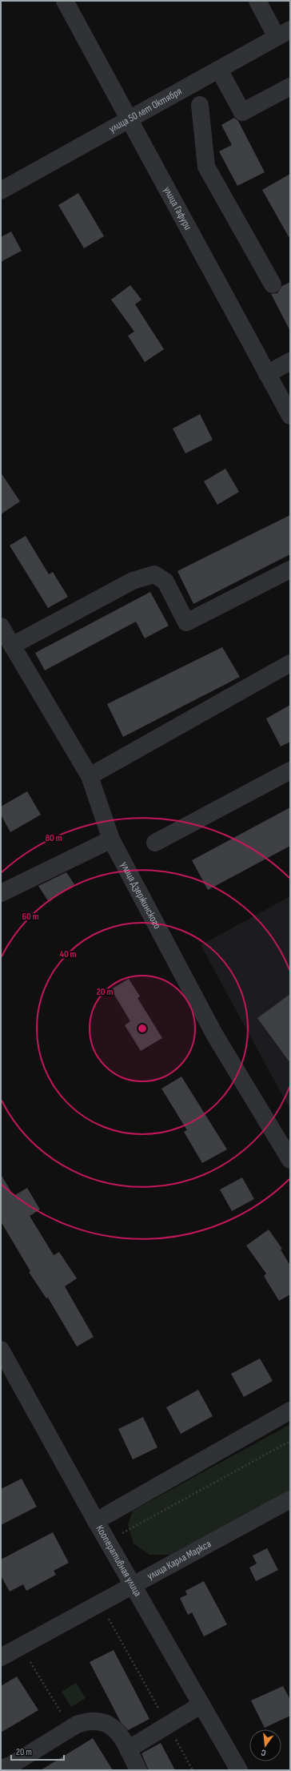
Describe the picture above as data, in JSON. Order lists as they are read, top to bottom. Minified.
{"streets":{"street":["улица 50 лет Октября","улица Гафури","улица Дзержинского","Кооперативная улица","улица Карла Маркса"]},"crossings":[["улица 50 лет Октября","улица Гафури"],["Кооперативная улица","улица Карла Маркса"]],"scale_bar":"20 m","north":"bottom","rings":["80 m","60 m","40 m","20 m"]}
